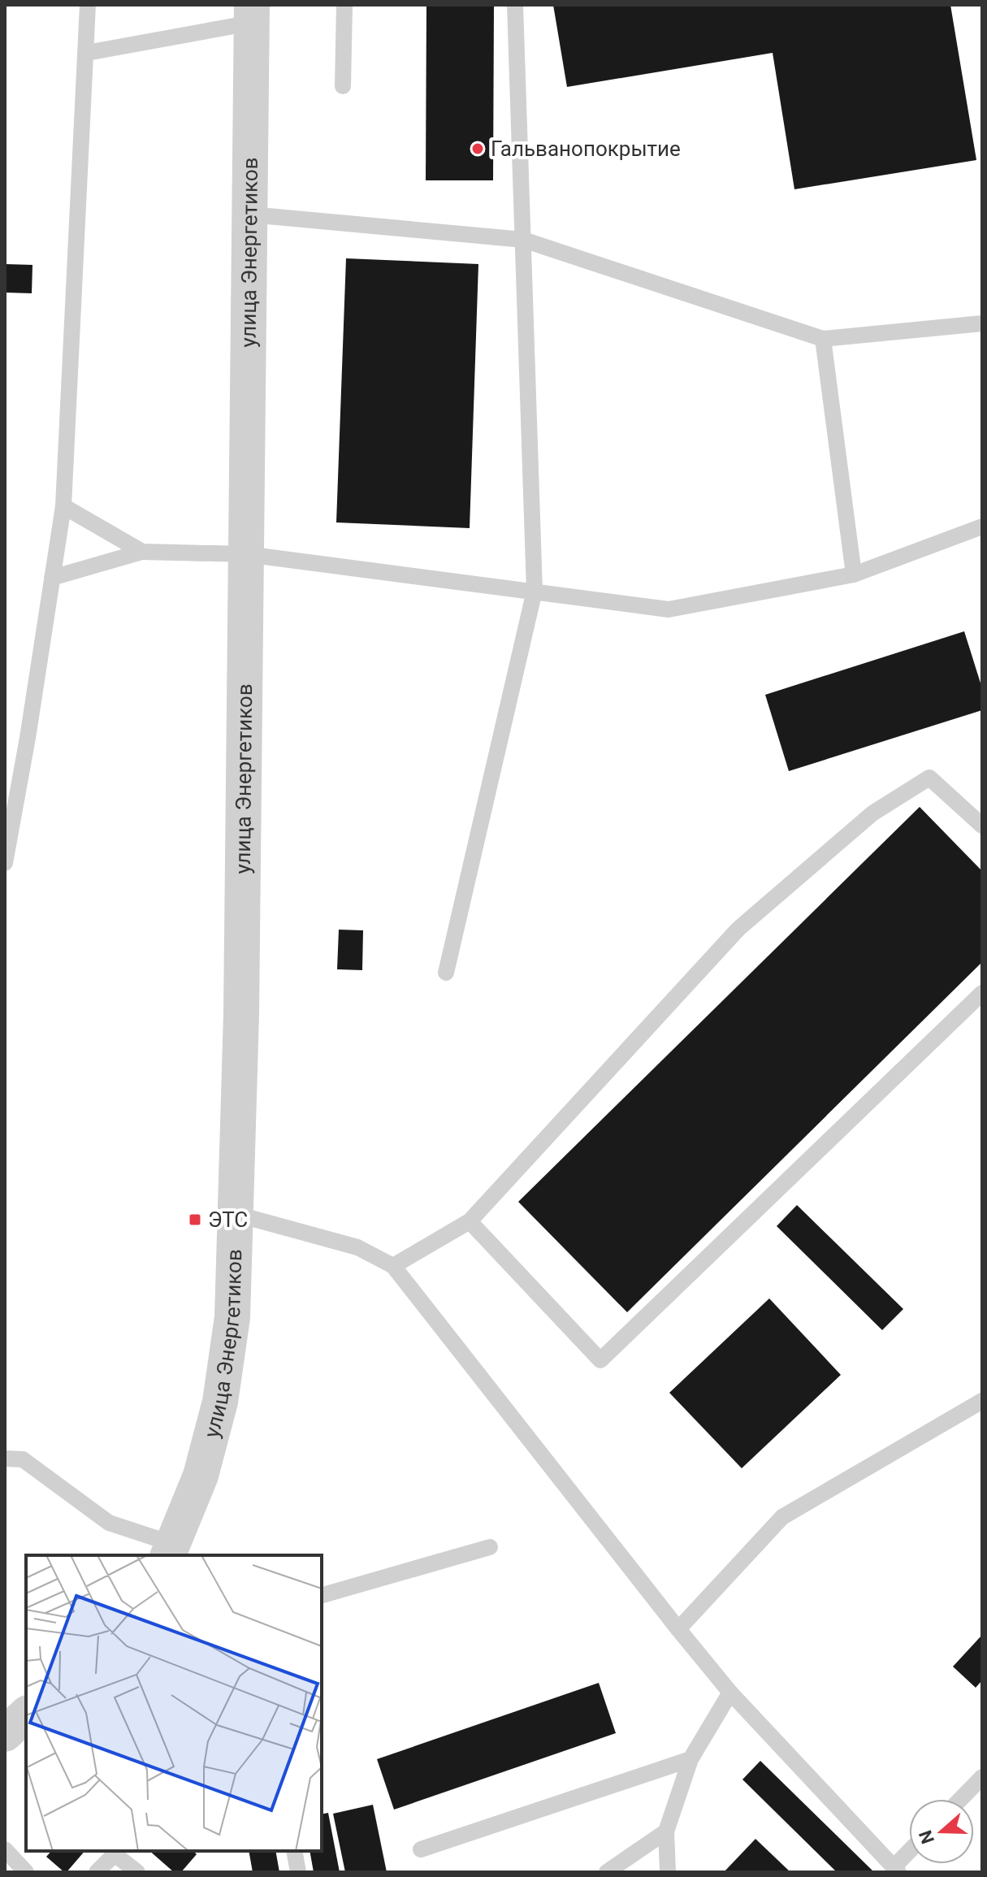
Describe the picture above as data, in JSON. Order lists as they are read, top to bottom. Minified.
{"streets":{"street":["улица Энергетиков"]},"places":{"other":["Гальванопокрытие"],"transit":["ЭТС"]},"north":"left"}
